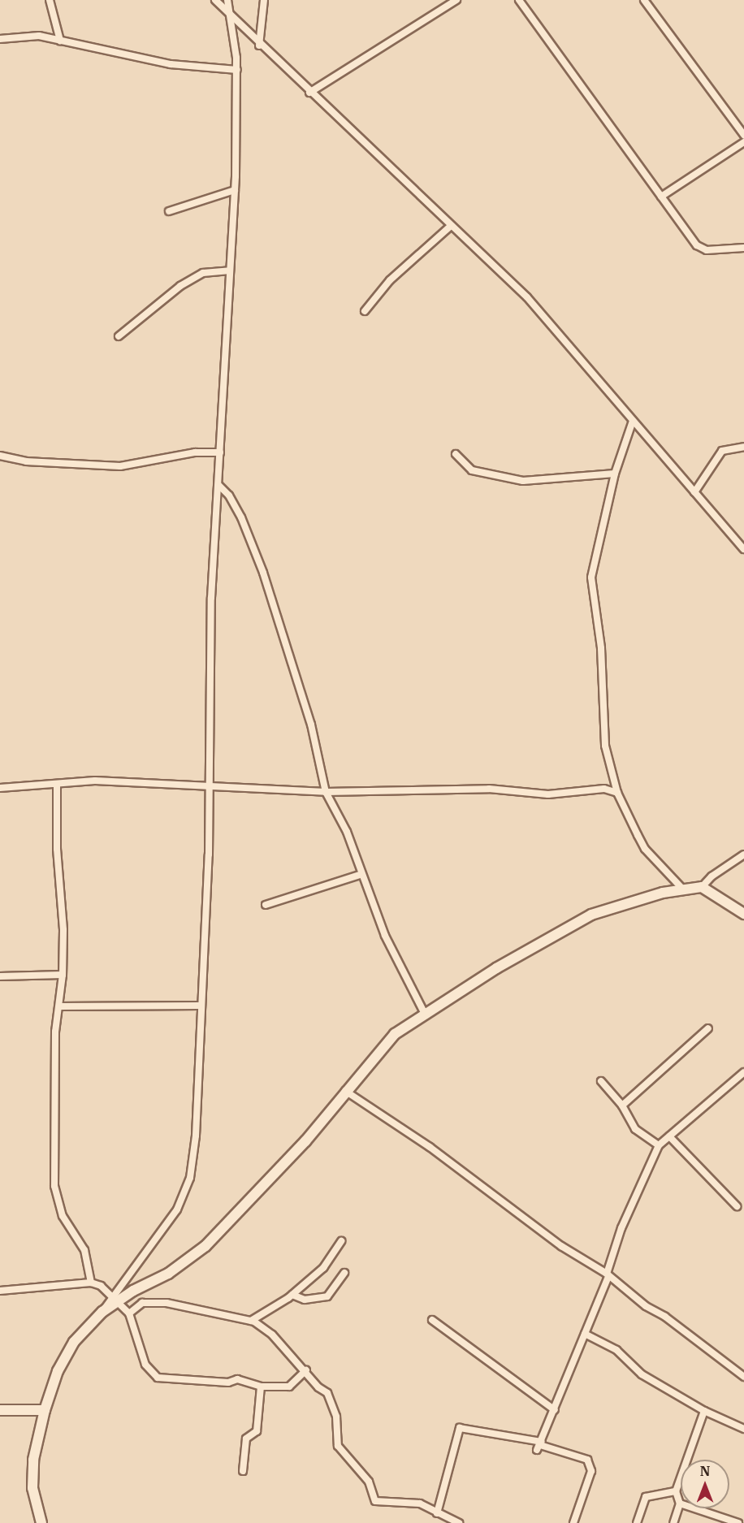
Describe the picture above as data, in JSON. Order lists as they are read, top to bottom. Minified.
{"north":"top"}
